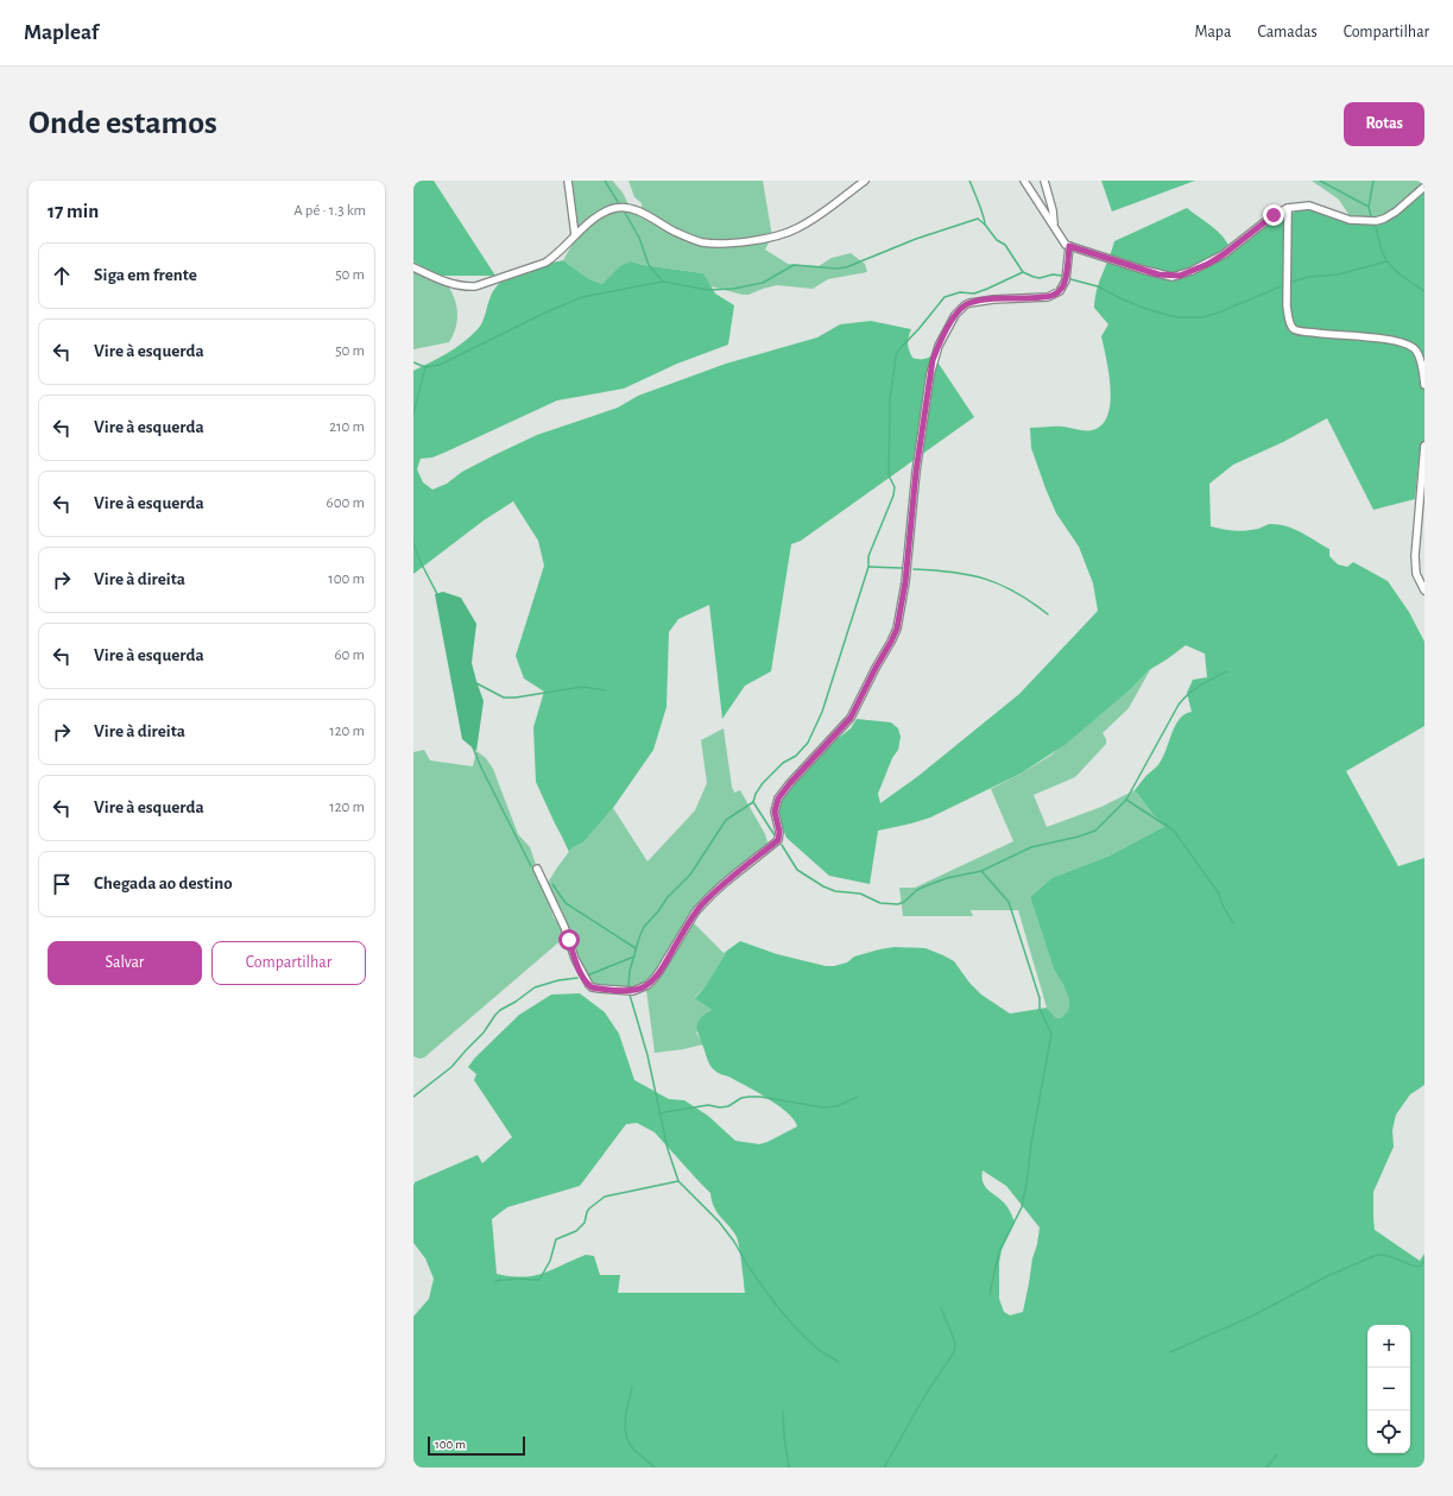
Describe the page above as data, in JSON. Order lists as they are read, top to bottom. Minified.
{"scale_bar":"100 m","page":{"header":"Mapleaf","nav":["Mapa","Camadas","Compartilhar"],"buttons":["Rotas",["Salvar","Compartilhar"]],"title":"Onde estamos","heading":["17 min","A pé · 1.3 km"],"list":[["Siga em frente","50 m"],["Vire à esquerda","50 m"],["Vire à esquerda","210 m"],["Vire à esquerda","600 m"],["Vire à direita","100 m"],["Vire à esquerda","60 m"],["Vire à direita","120 m"],["Vire à esquerda","120 m"],"Chegada ao destino"],"map_buttons":["+","−"],"scale":"100 m"}}
